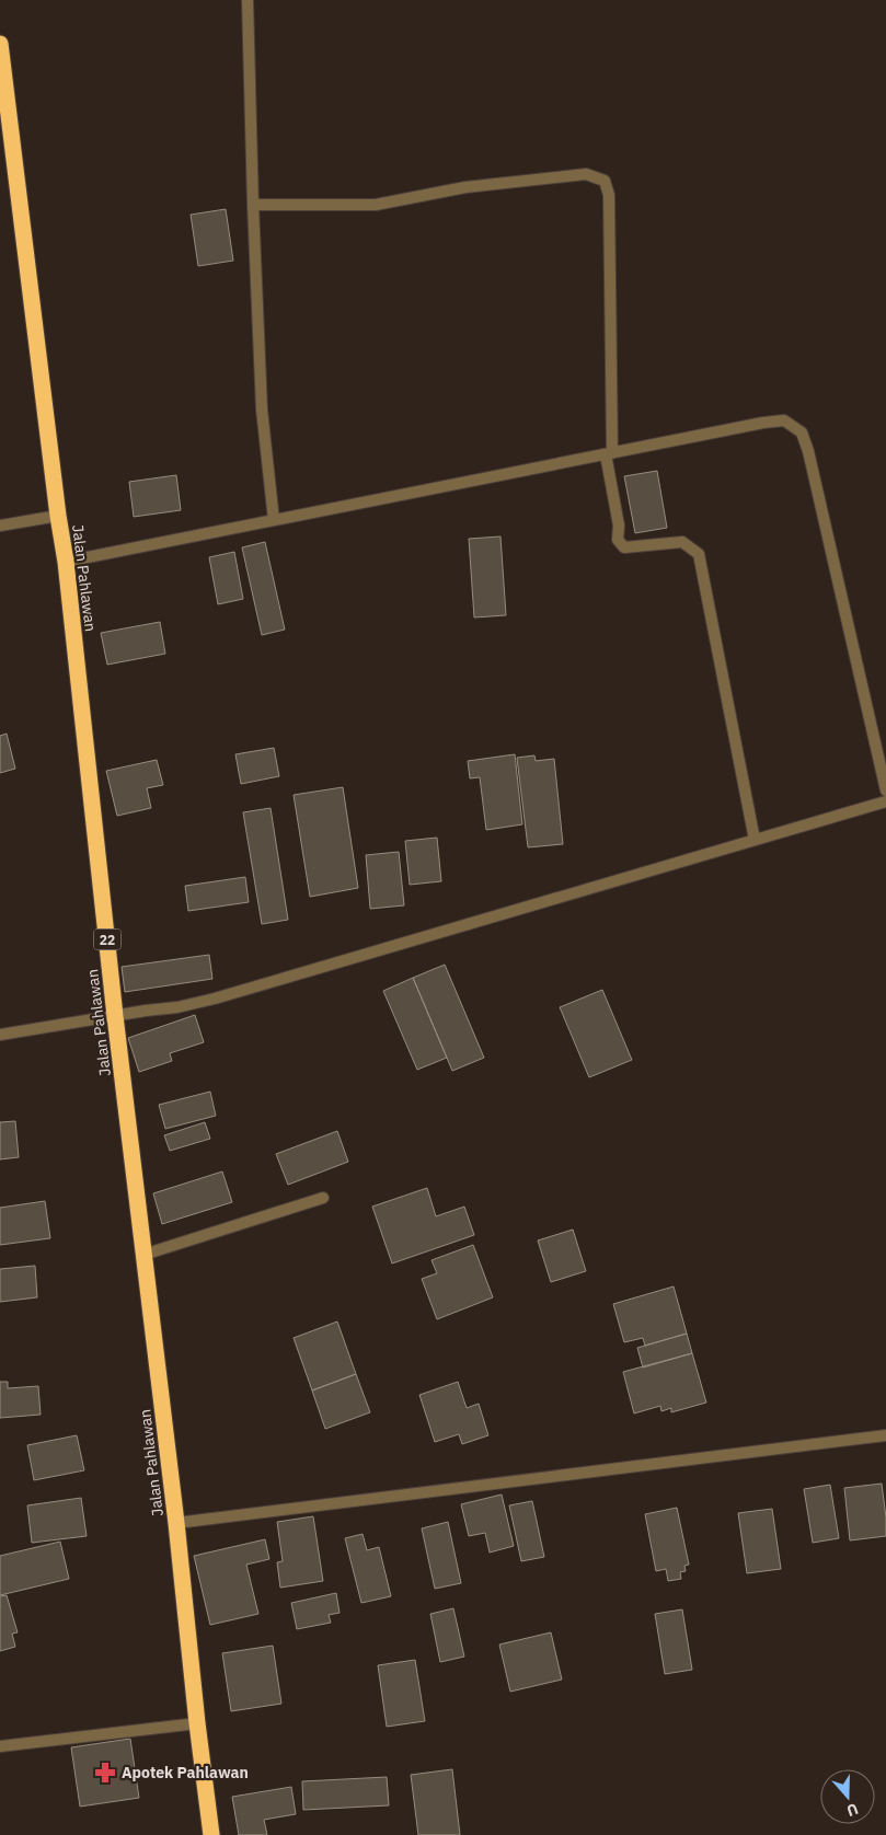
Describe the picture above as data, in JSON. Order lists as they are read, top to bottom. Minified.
{"streets":{"highway":["Jalan Pahlawan","22"]},"places":{"pharmacy":["Apotek Pahlawan"]},"north":"bottom"}
